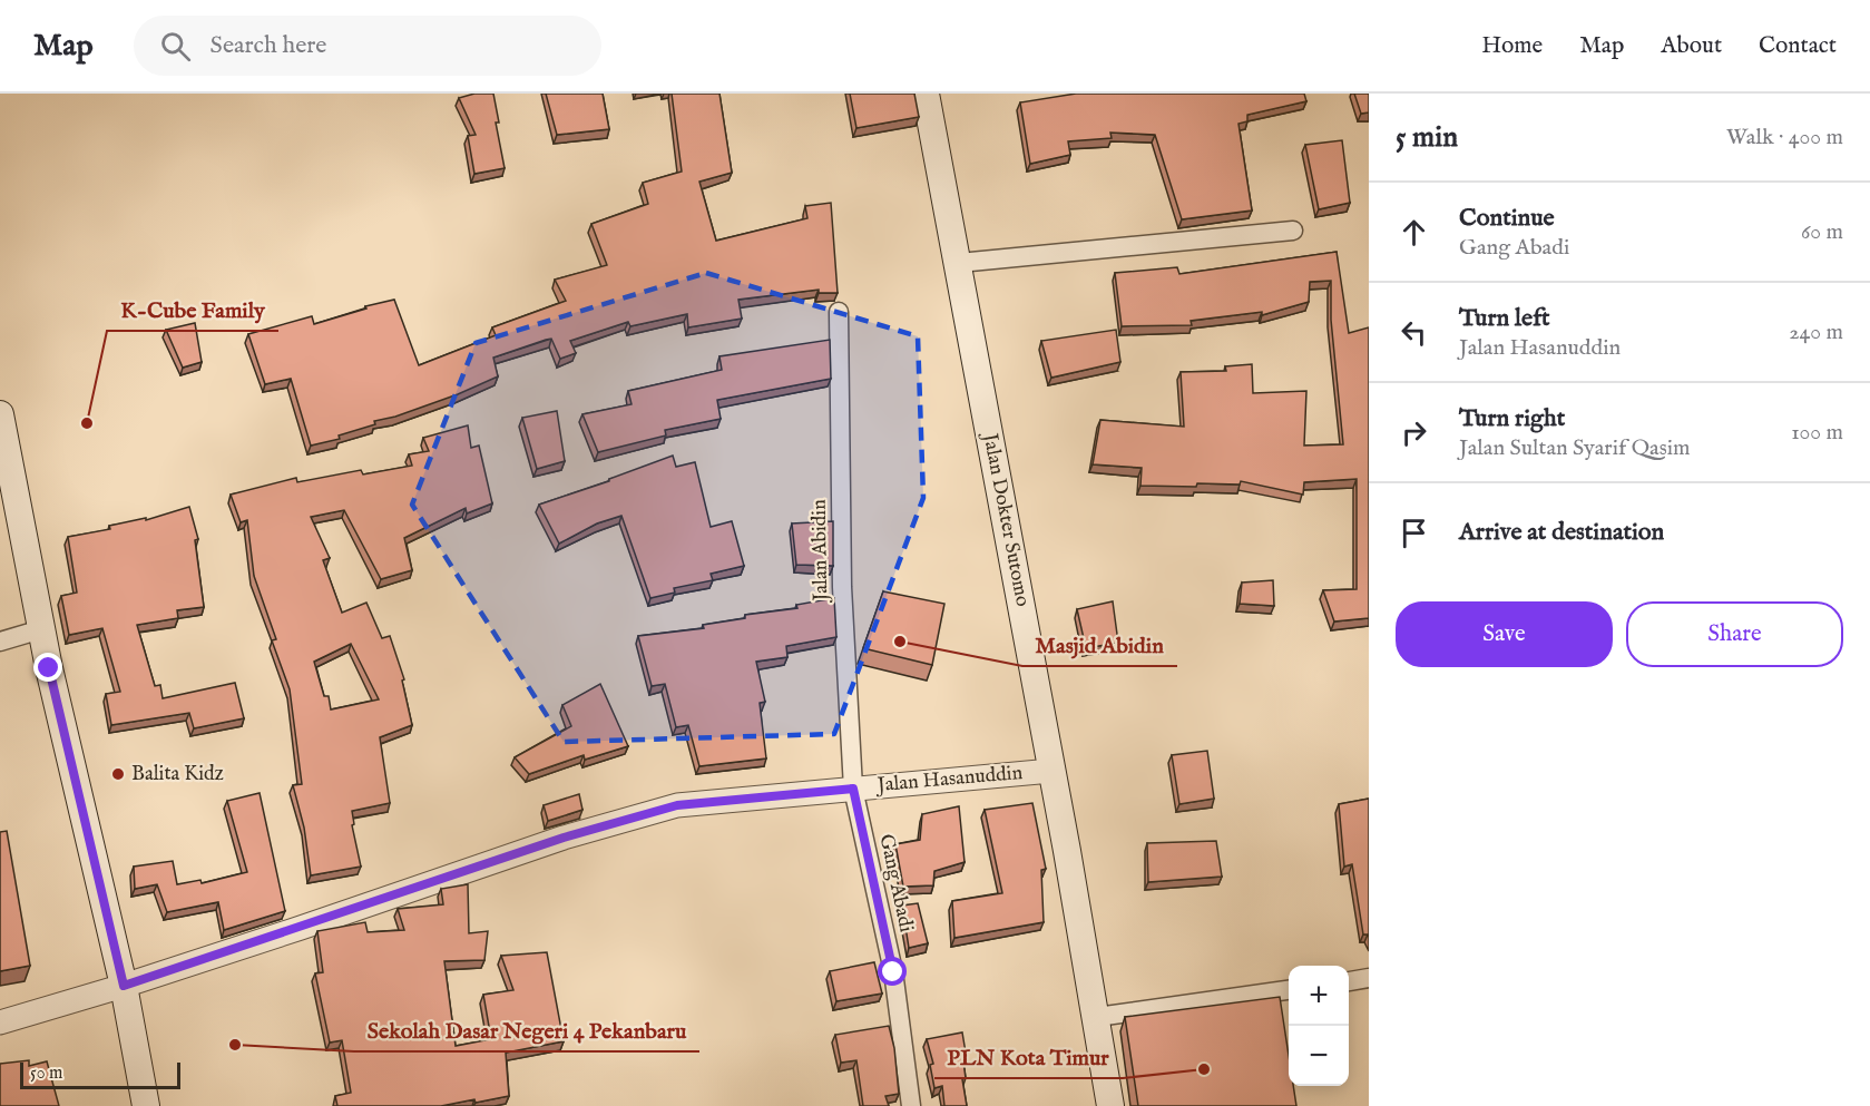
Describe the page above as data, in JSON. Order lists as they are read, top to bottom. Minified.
{"streets":{"main road":["Jalan Dokter Sutomo"],"street":["Jalan Abidin","Jalan Hasanuddin","Gang Abadi"]},"crossings":[["Jalan Dokter Sutomo","Jalan Hasanuddin"],["Jalan Abidin","Jalan Hasanuddin"],["Jalan Abidin","Gang Abadi"],["Jalan Hasanuddin","Gang Abadi"]],"places":["K-Cube Family","Masjid Abidin","Balita Kidz","Sekolah Dasar Negeri 4 Pekanbaru","PLN Kota Timur"],"scale_bar":"50 m","page":{"header":"Map","search":"Search here","nav":["Home","Map","About","Contact"],"heading":["5 min","Walk · 400 m"],"list":[["Continue","Gang Abadi","60 m"],["Turn left","Jalan Hasanuddin","240 m"],["Turn right","Jalan Sultan Syarif Qasim","100 m"],"Arrive at destination"],"buttons":["Save","Share"],"map_buttons":["+","−"],"scale":"50 m"}}
